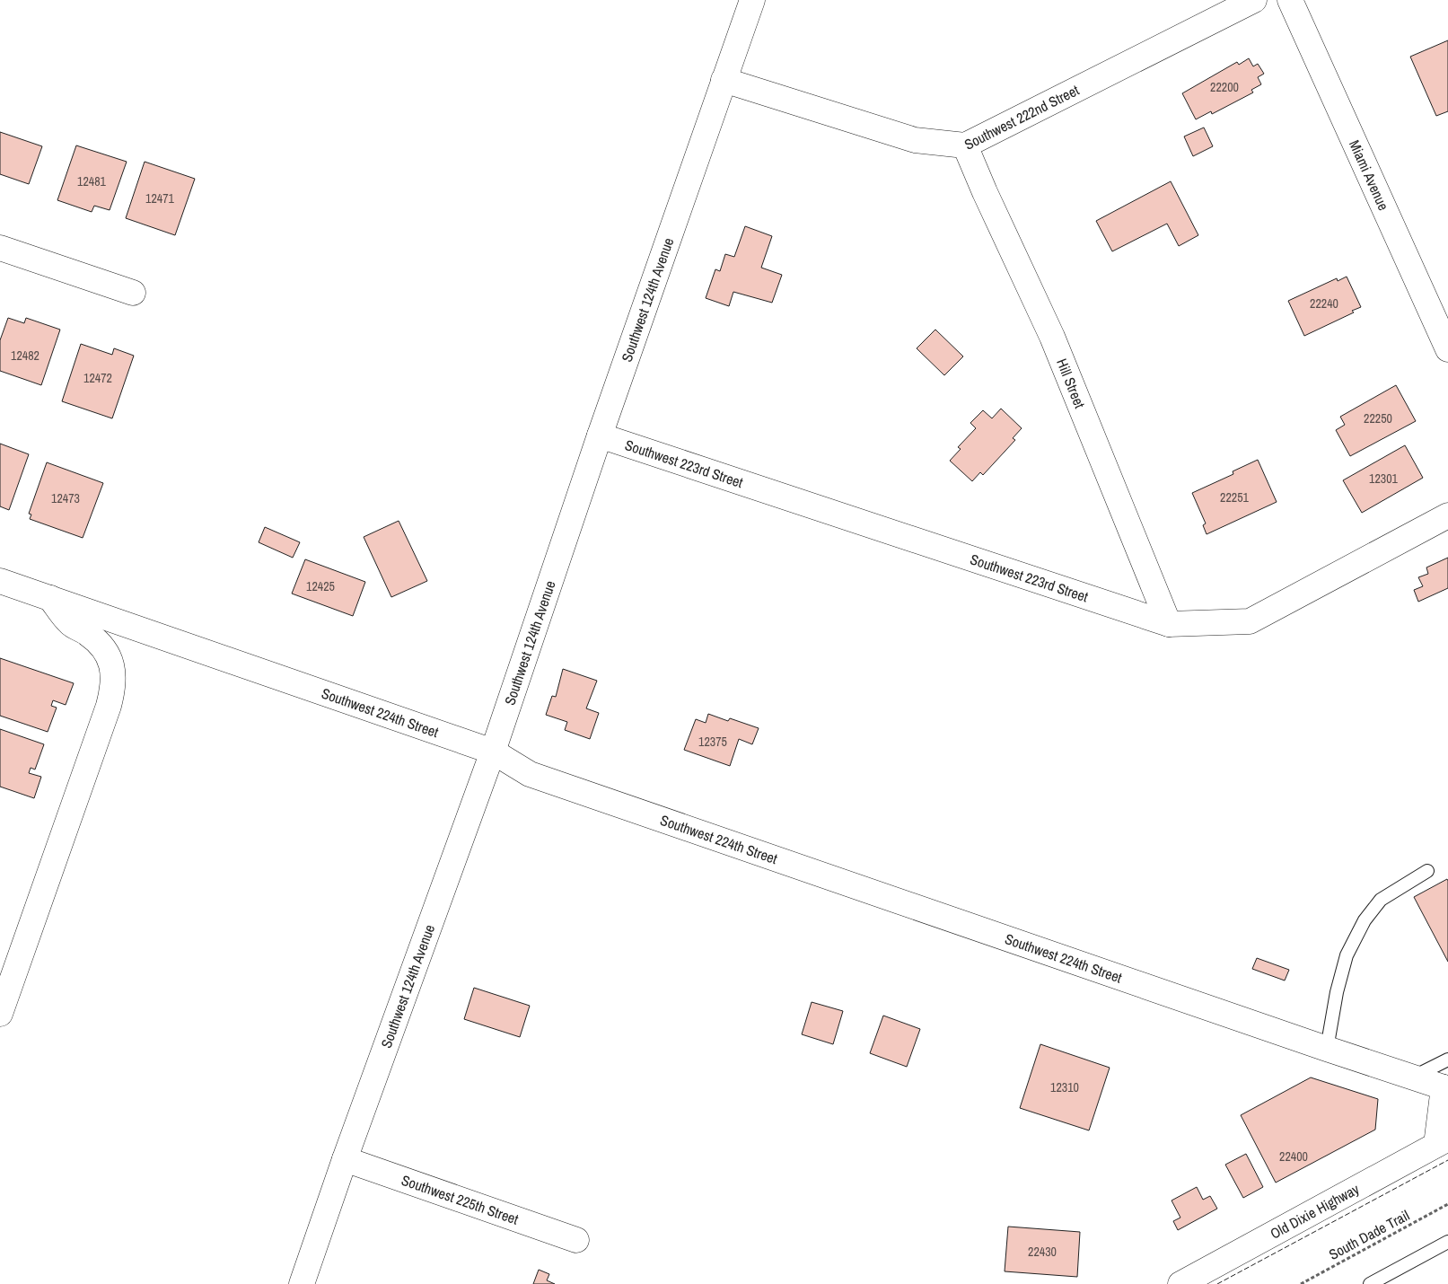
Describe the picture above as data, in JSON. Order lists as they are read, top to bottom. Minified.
{"streets":{"street":["Southwest 222nd Street","Miami Avenue","Southwest 124th Avenue","Hill Street","Southwest 223rd Street","Southwest 224th Street","Southwest 225th Street","Old Dixie Highway"],"path":["South Dade Trail"]},"crossings":[["Southwest 222nd Street","Southwest 124th Avenue"],["Southwest 222nd Street","Hill Street"],["Southwest 124th Avenue","Southwest 223rd Street"],["Southwest 124th Avenue","Southwest 224th Street"],["Southwest 124th Avenue","Southwest 225th Street"],["Hill Street","Southwest 223rd Street"],["Southwest 224th Street","Old Dixie Highway"]],"house_numbers":["22200","12481","12471","22240","12482","12472","22250","12301","22251","12473","12425","12375","12310","22400","22430"]}
